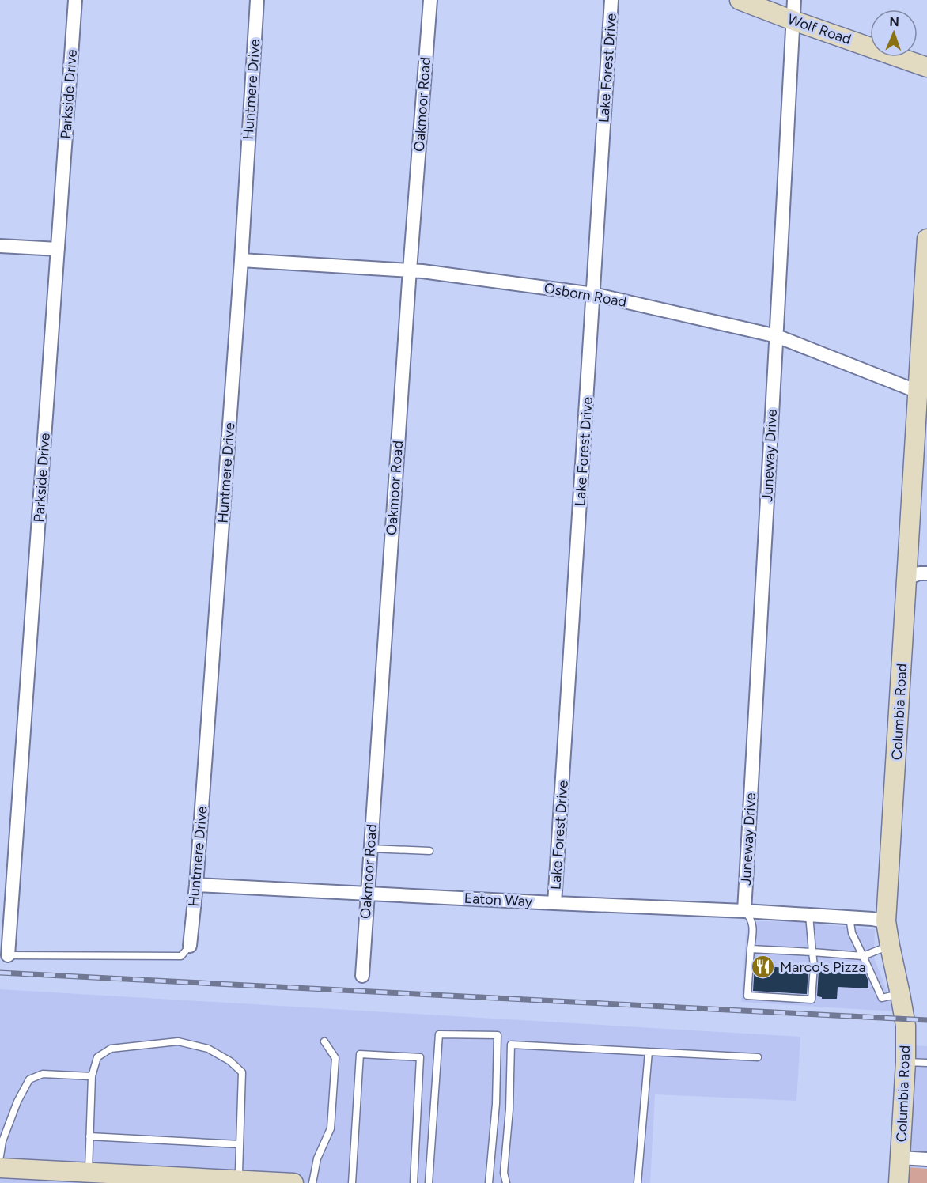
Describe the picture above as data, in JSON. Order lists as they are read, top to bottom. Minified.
{"streets":{"main road":["Wolf Road","Columbia Road"],"street":["Lake Forest Drive","Huntmere Drive","Parkside Drive","Oakmoor Road","Osborn Road","Juneway Drive","Eaton Way"]},"crossings":[["Wolf Road","Juneway Drive"],["Lake Forest Drive","Osborn Road"],["Lake Forest Drive","Eaton Way"],["Huntmere Drive","Osborn Road"],["Huntmere Drive","Eaton Way"],["Oakmoor Road","Osborn Road"],["Oakmoor Road","Eaton Way"],["Osborn Road","Juneway Drive"],["Osborn Road","Columbia Road"],["Juneway Drive","Eaton Way"],["Columbia Road","Eaton Way"]],"places":{"restaurant":["Marco's Pizza"]},"north":"top"}
